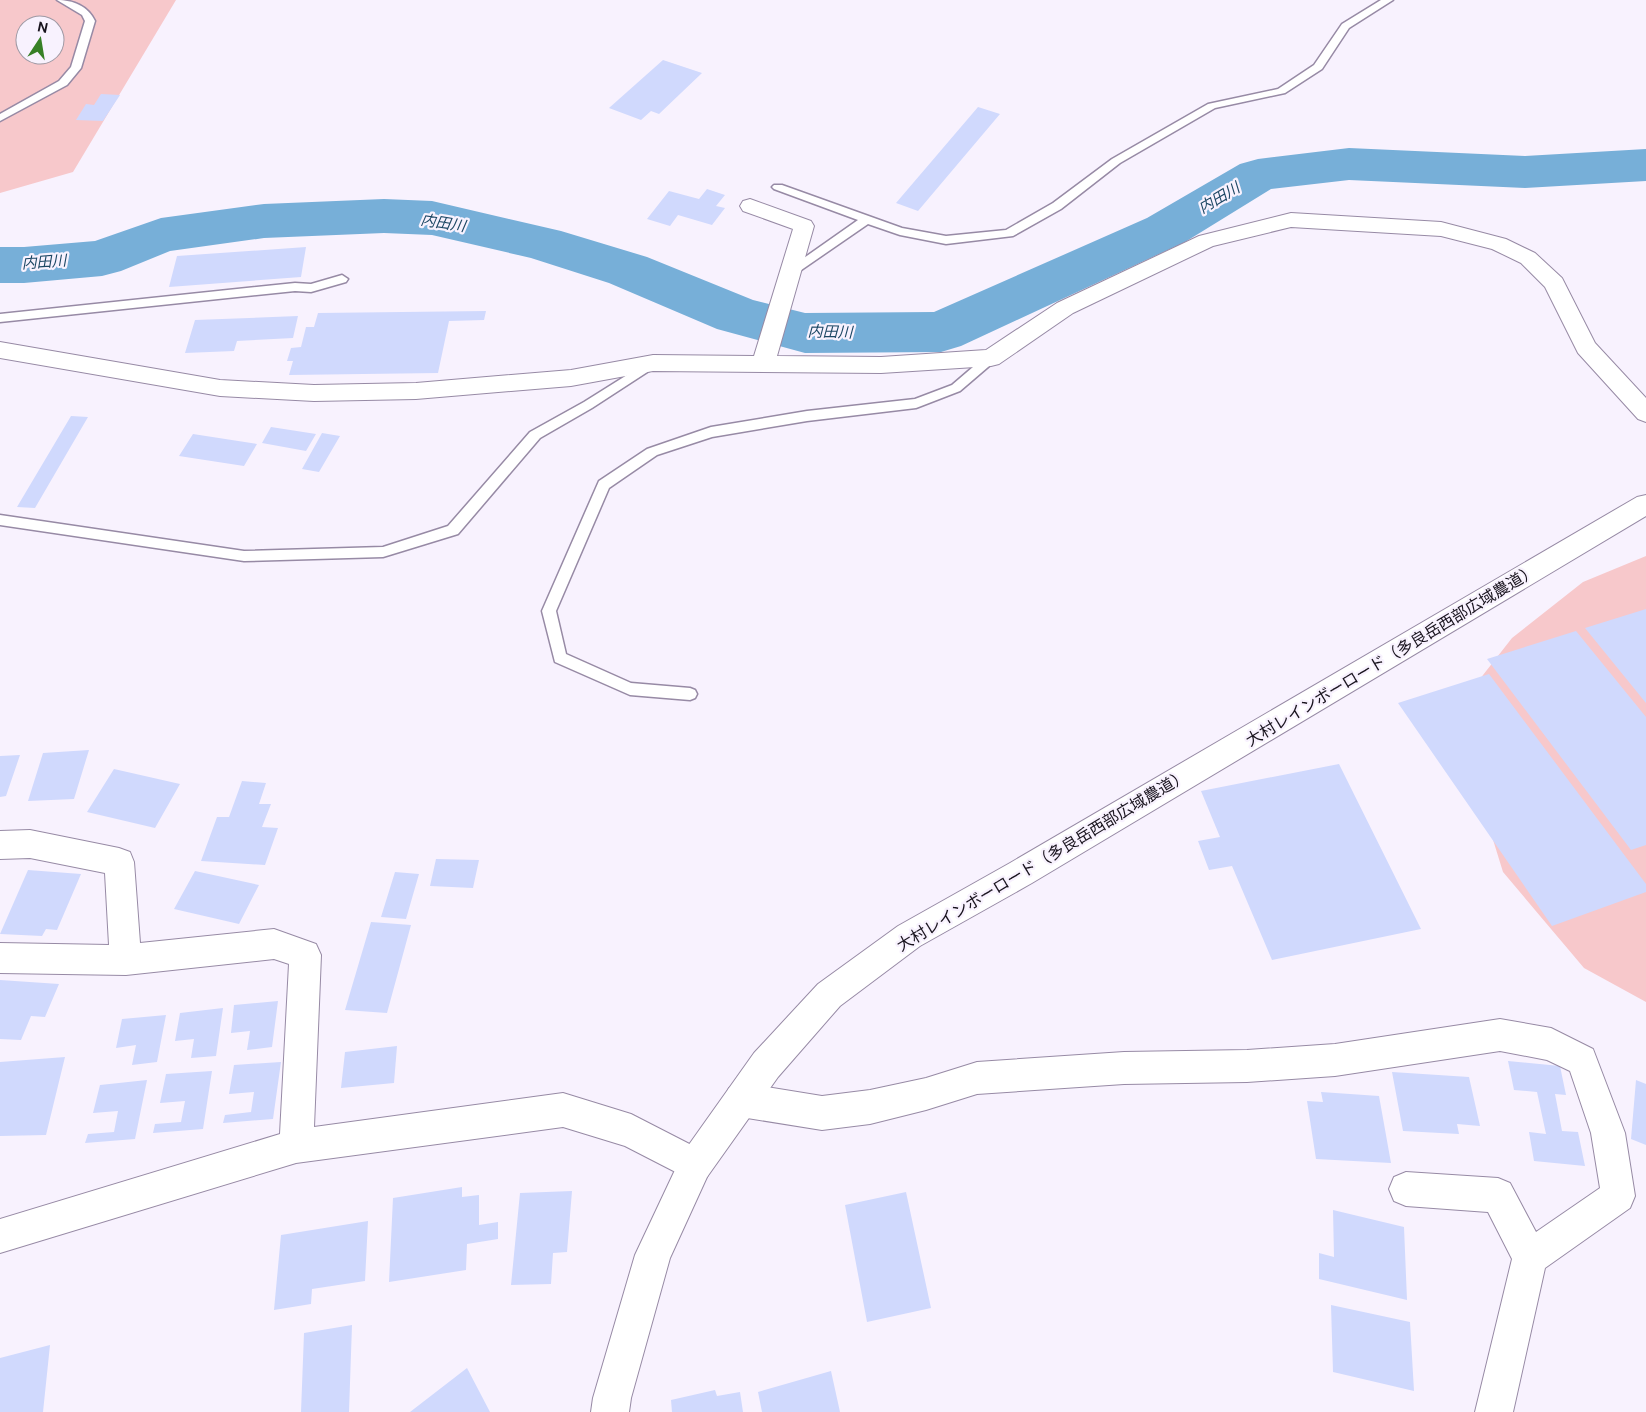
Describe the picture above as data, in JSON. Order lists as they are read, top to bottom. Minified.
{"streets":{"street":["大村レインボーロード（多良岳西部広域農道）"]},"water":["内田川"],"north":"top"}
